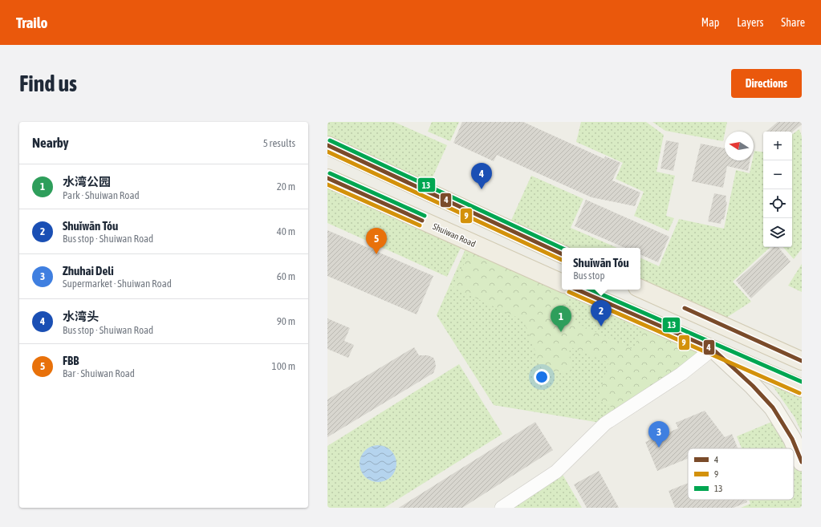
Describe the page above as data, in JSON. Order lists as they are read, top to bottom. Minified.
{"streets":{"main road":["Shuiwan Road"]},"lines":["transit line 13","transit line 4","transit line 9"],"legend":["4","9","13"],"north":"left","page":{"header":"Trailo","nav":["Map","Layers","Share"],"buttons":"Directions","title":"Find us","heading":["Nearby","5 results"],"map_buttons":["+","−"],"pins":["4","5","2","1","3"],"list":[{"mark":"1","name":"水湾公园","note":"Park · Shuiwan Road","value":"20 m"},{"mark":"2","name":"Shuǐwān Tóu","note":"Bus stop · Shuiwan Road","value":"40 m"},{"mark":"3","name":"Zhuhai Deli","note":"Supermarket · Shuiwan Road","value":"60 m"},{"mark":"4","name":"水湾头","note":"Bus stop · Shuiwan Road","value":"90 m"},{"mark":"5","name":"FBB","note":"Bar · Shuiwan Road","value":"100 m"}],"popup":["Shuǐwān Tóu","Bus stop"]}}
